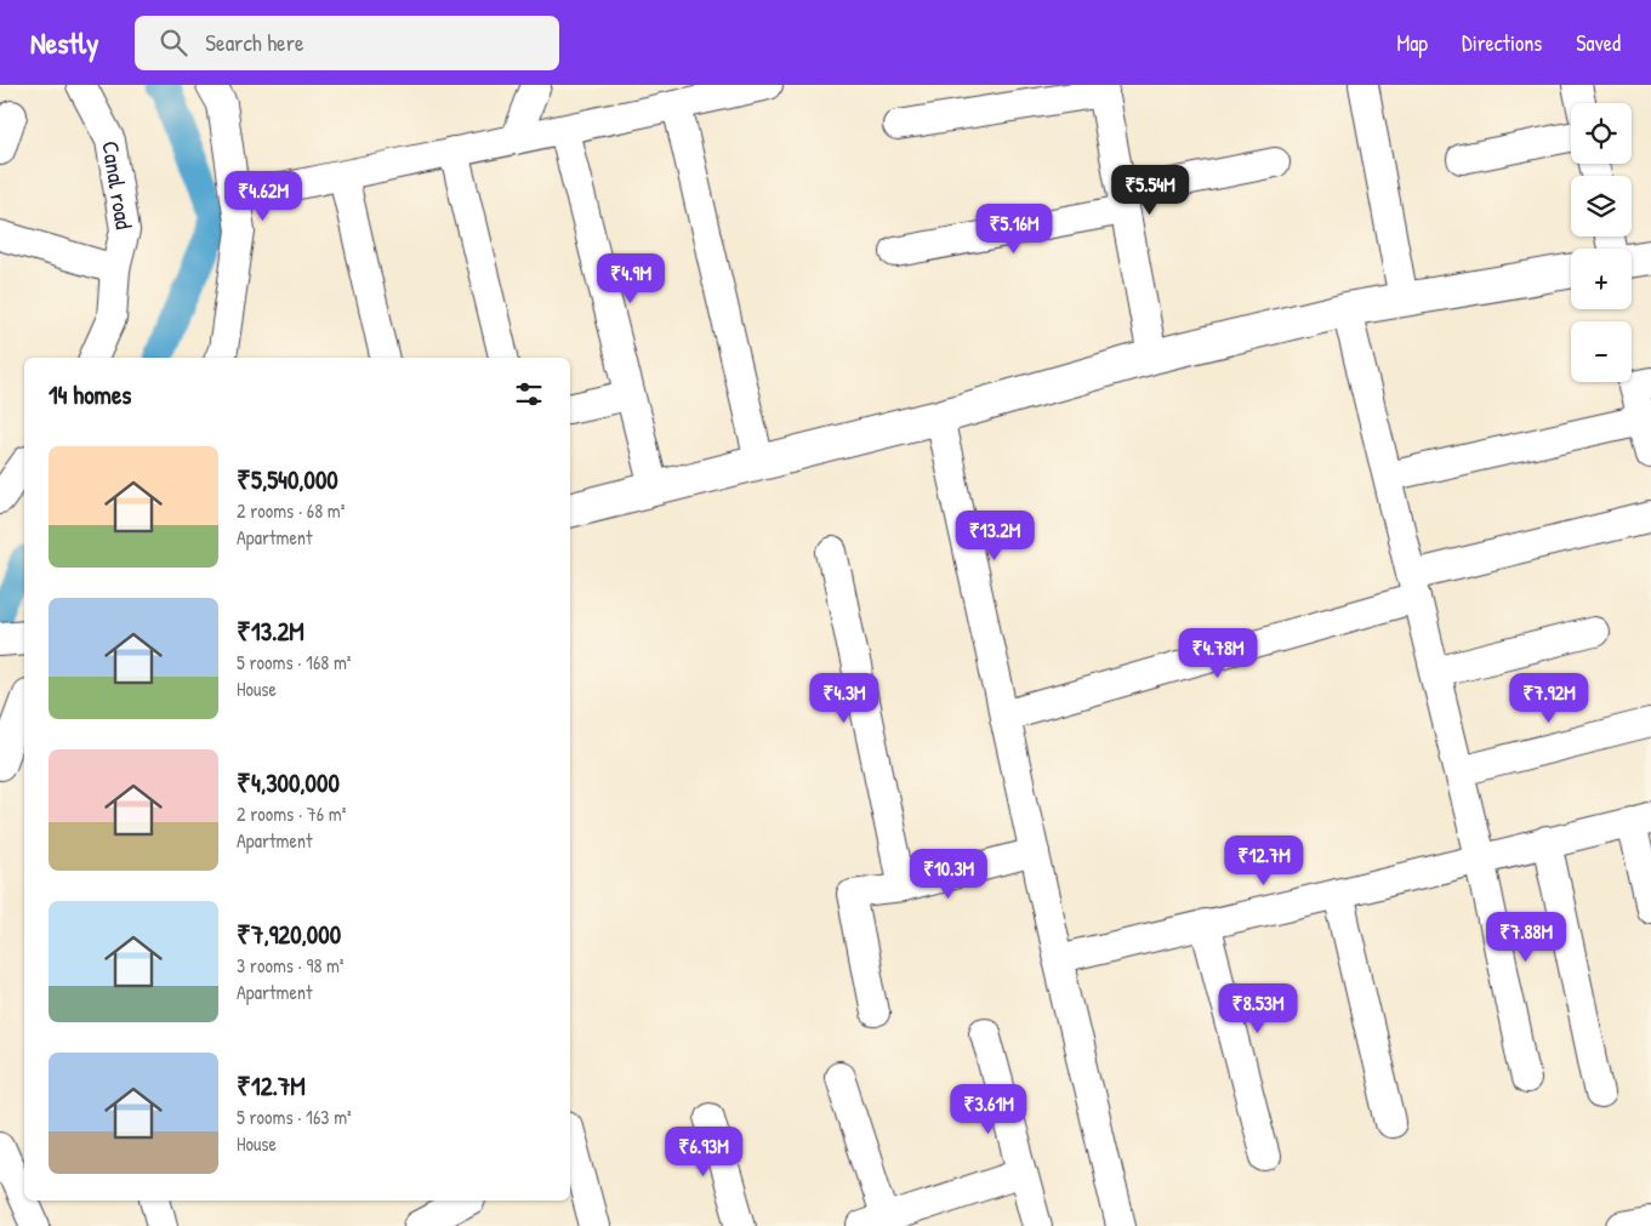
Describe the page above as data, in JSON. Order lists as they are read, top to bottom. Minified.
{"streets":{"street":["Canal road"]},"page":{"header":"Nestly","search":"Search here","nav":["Map","Directions","Saved"],"map_buttons":["+","−"],"price":["₹5.54M","₹4.62M","₹5.16M","₹4.9M","₹13.2M","₹4.78M","₹4.3M","₹7.92M","₹12.7M","₹10.3M","₹7.88M","₹8.53M","₹3.61M","₹6.93M"],"heading":"14 homes","list":[{"name":"₹5,540,000","note":"2 rooms · 68 m² · Apartment"},{"name":"₹13.2M","note":"5 rooms · 168 m² · House"},{"name":"₹4,300,000","note":"2 rooms · 76 m² · Apartment"},{"name":"₹7,920,000","note":"3 rooms · 98 m² · Apartment"},{"name":"₹12.7M","note":"5 rooms · 163 m² · House"}]}}
